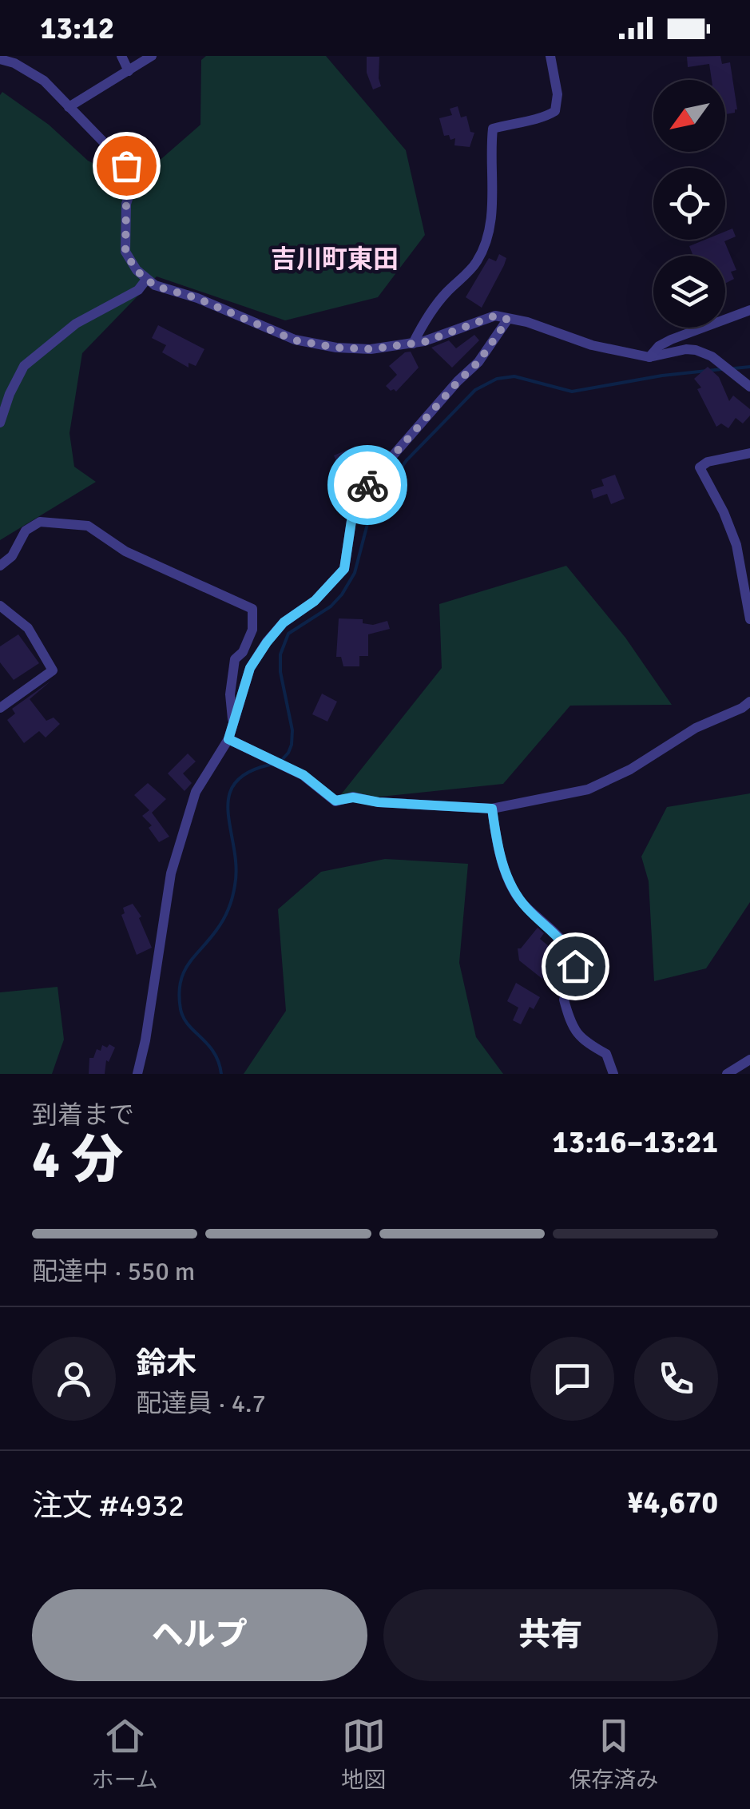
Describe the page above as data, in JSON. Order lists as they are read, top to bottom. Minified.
{"districts":["吉川町東田"],"north":"bottom left","page":{"status":"13:12","heading":["4 分","到着まで","13:16–13:21"],"panel":["鈴木","配達員 · 4.7","注文 #4932","¥4,670"],"bar":"配達中 · 550 m","buttons":["ヘルプ","共有"],"tabs":["ホーム","地図","保存済み"]}}
